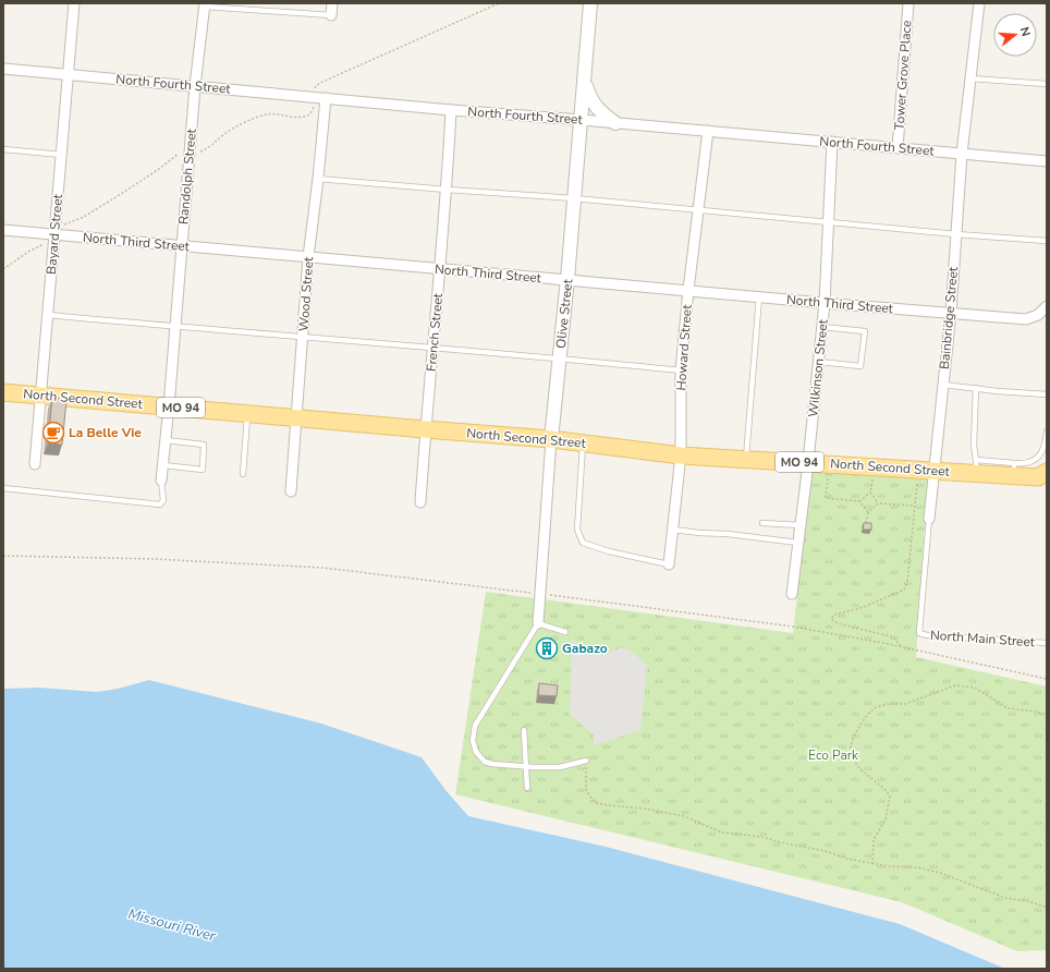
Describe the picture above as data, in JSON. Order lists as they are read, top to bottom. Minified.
{"streets":{"main road":["North Second Street","MO 94"],"street":["Tower Grove Place","North Fourth Street","Randolph Street","Bayard Street","North Third Street","Wood Street","Olive Street","Bainbridge Street","French Street","Howard Street","Wilkinson Street"],"lane":["North Main Street"]},"crossings":[["Tower Grove Place","North Fourth Street"],["North Fourth Street","Randolph Street"],["North Fourth Street","Bayard Street"],["North Fourth Street","Wood Street"],["North Fourth Street","Olive Street"],["North Fourth Street","Bainbridge Street"],["North Fourth Street","French Street"],["North Fourth Street","Howard Street"],["North Fourth Street","Wilkinson Street"],["Randolph Street","North Third Street"],["Randolph Street","North Second Street"],["Bayard Street","North Third Street"],["Bayard Street","North Second Street"],["North Third Street","Wood Street"],["North Third Street","Olive Street"],["North Third Street","Bainbridge Street"],["North Third Street","French Street"],["North Third Street","Howard Street"],["North Third Street","Wilkinson Street"],["Wood Street","North Second Street"],["Olive Street","North Second Street"],["Bainbridge Street","North Second Street"],["Bainbridge Street","North Main Street"],["French Street","North Second Street"],["Howard Street","North Second Street"],["Wilkinson Street","North Second Street"]],"water":["Missouri River"],"parks":["Eco Park"],"places":{"cafe":["La Belle Vie"],"building":["Gabazo"]},"north":"right"}
